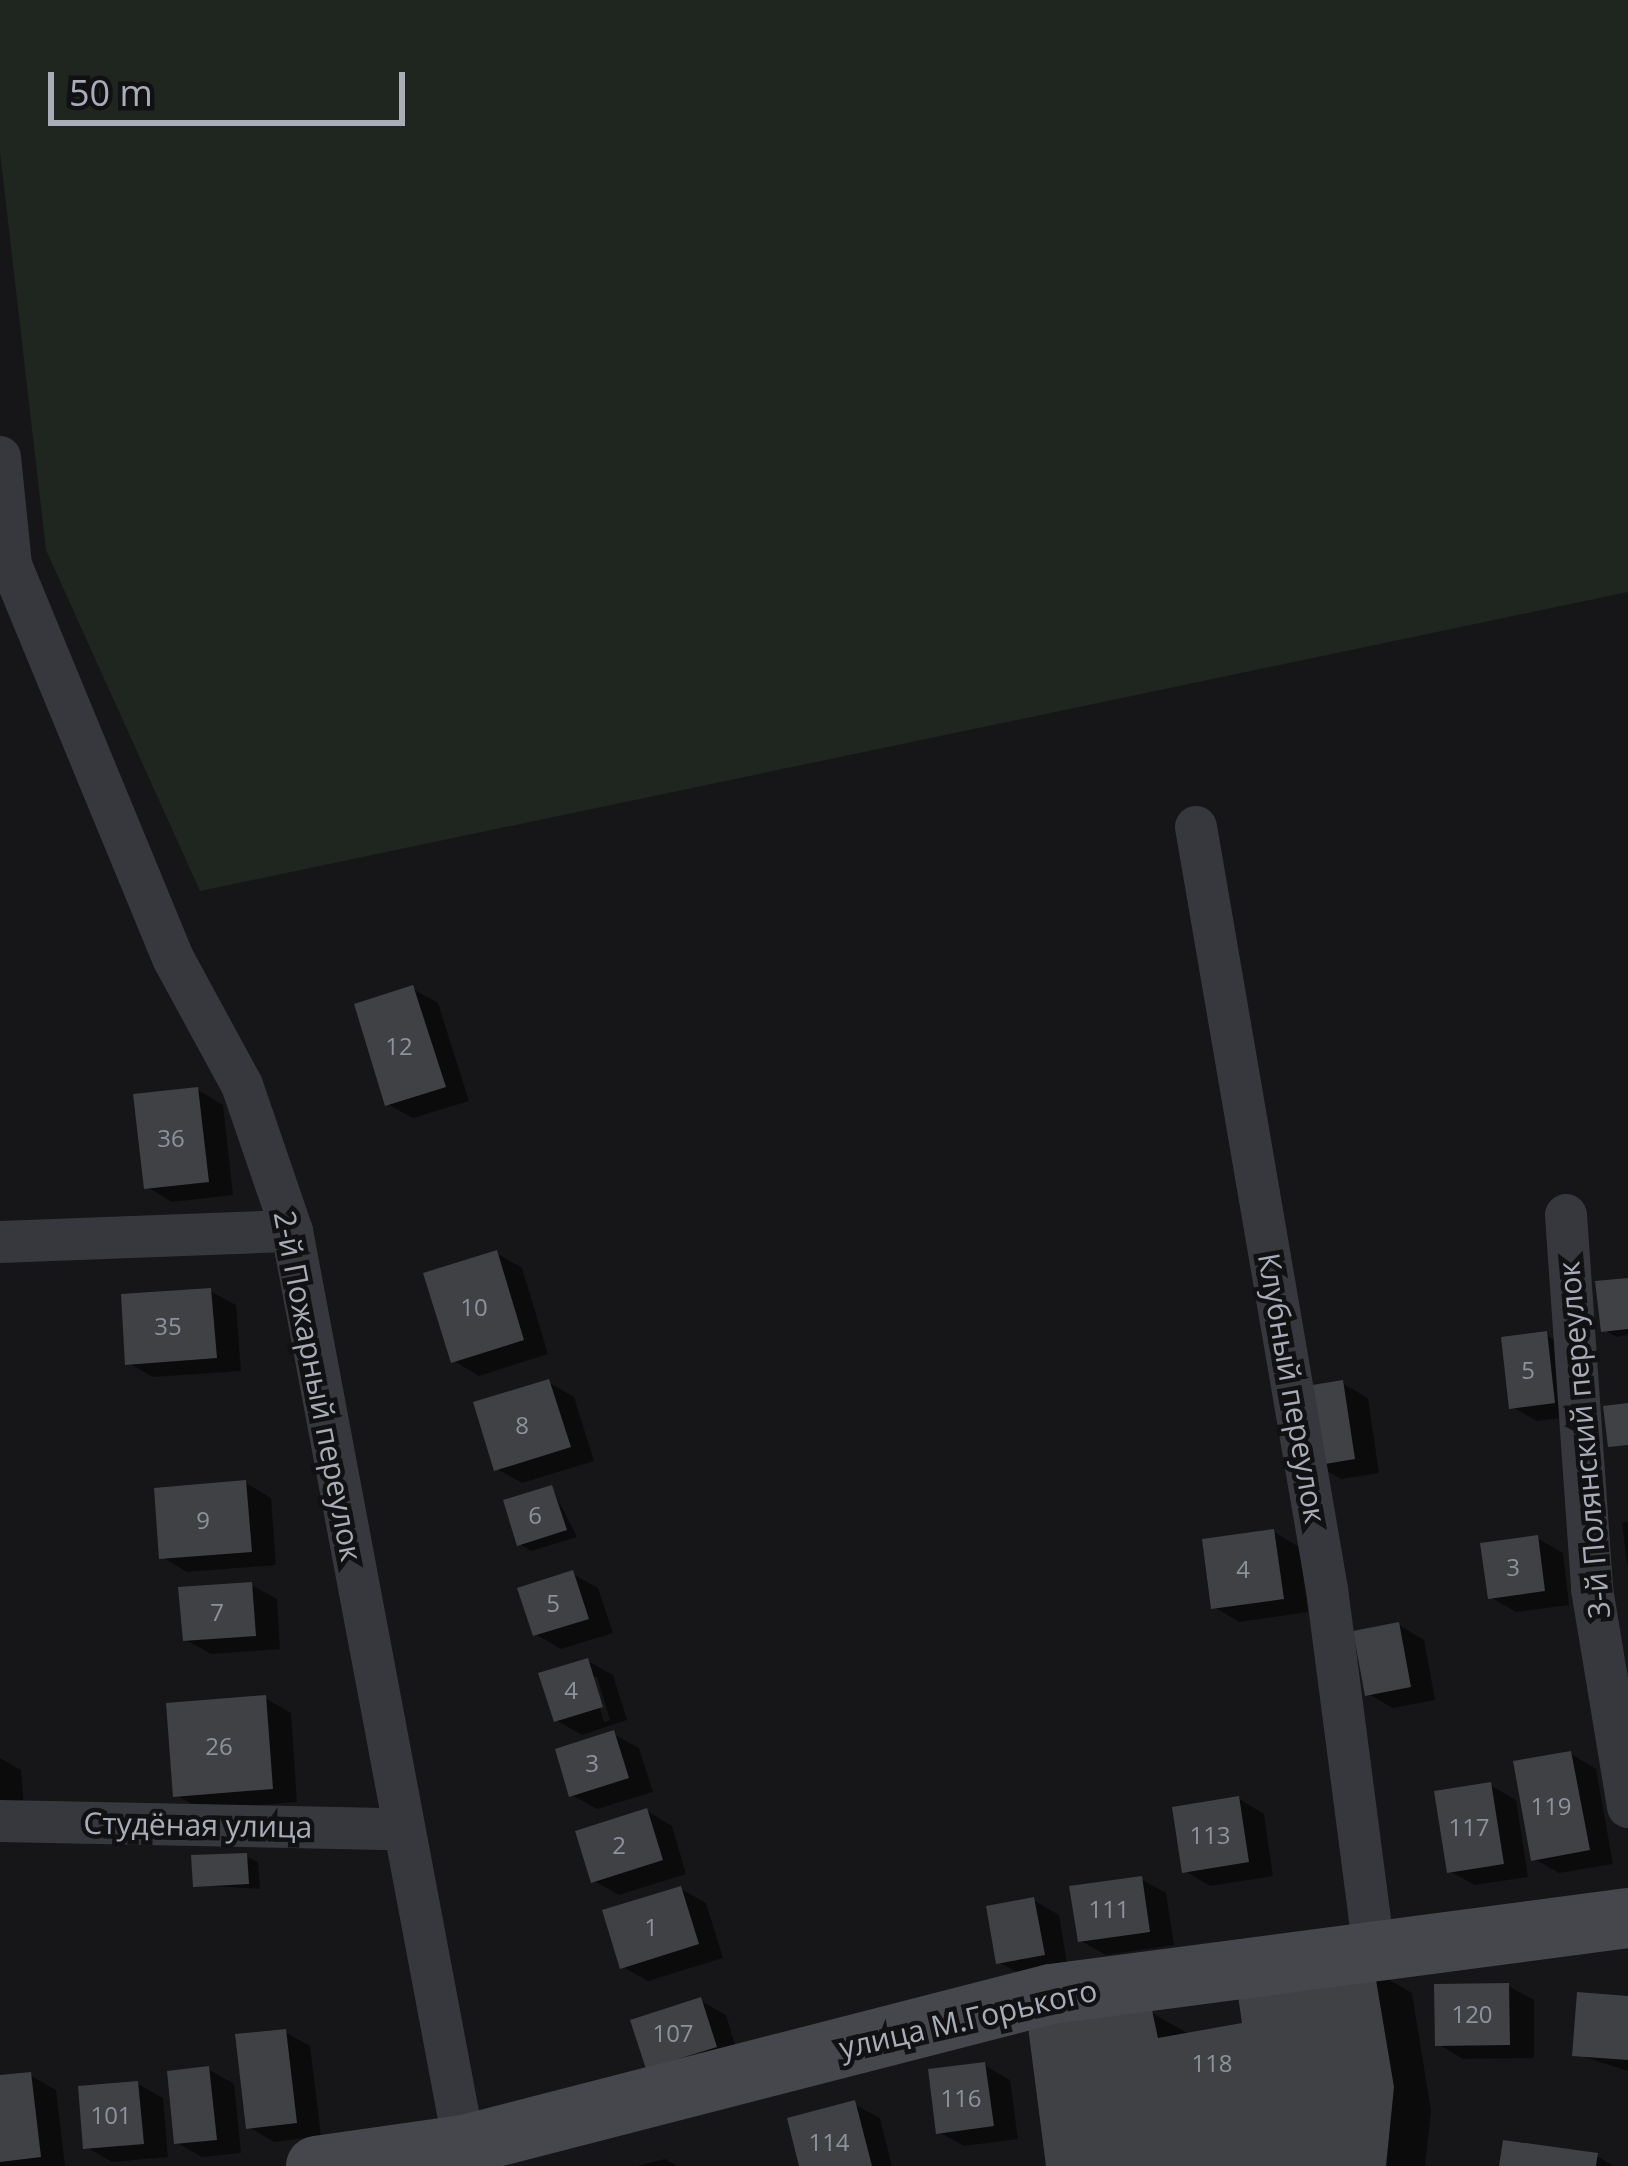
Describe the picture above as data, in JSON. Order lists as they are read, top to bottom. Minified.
{"streets":{"street":["2-й Пожарный переулок","Клубный переулок","3-й Полянский переулок","Студёная улица","улица М.Горького"]},"crossings":[["2-й Пожарный переулок","Студёная улица"],["2-й Пожарный переулок","улица М.Горького"],["Клубный переулок","улица М.Горького"]],"house_numbers":["12","36","10","35","5","8","6","9","3","4","5","7","4","26","3","119","117","113","2","111","1","120","107","118","116","101","114"],"scale_bar":"50 m"}
